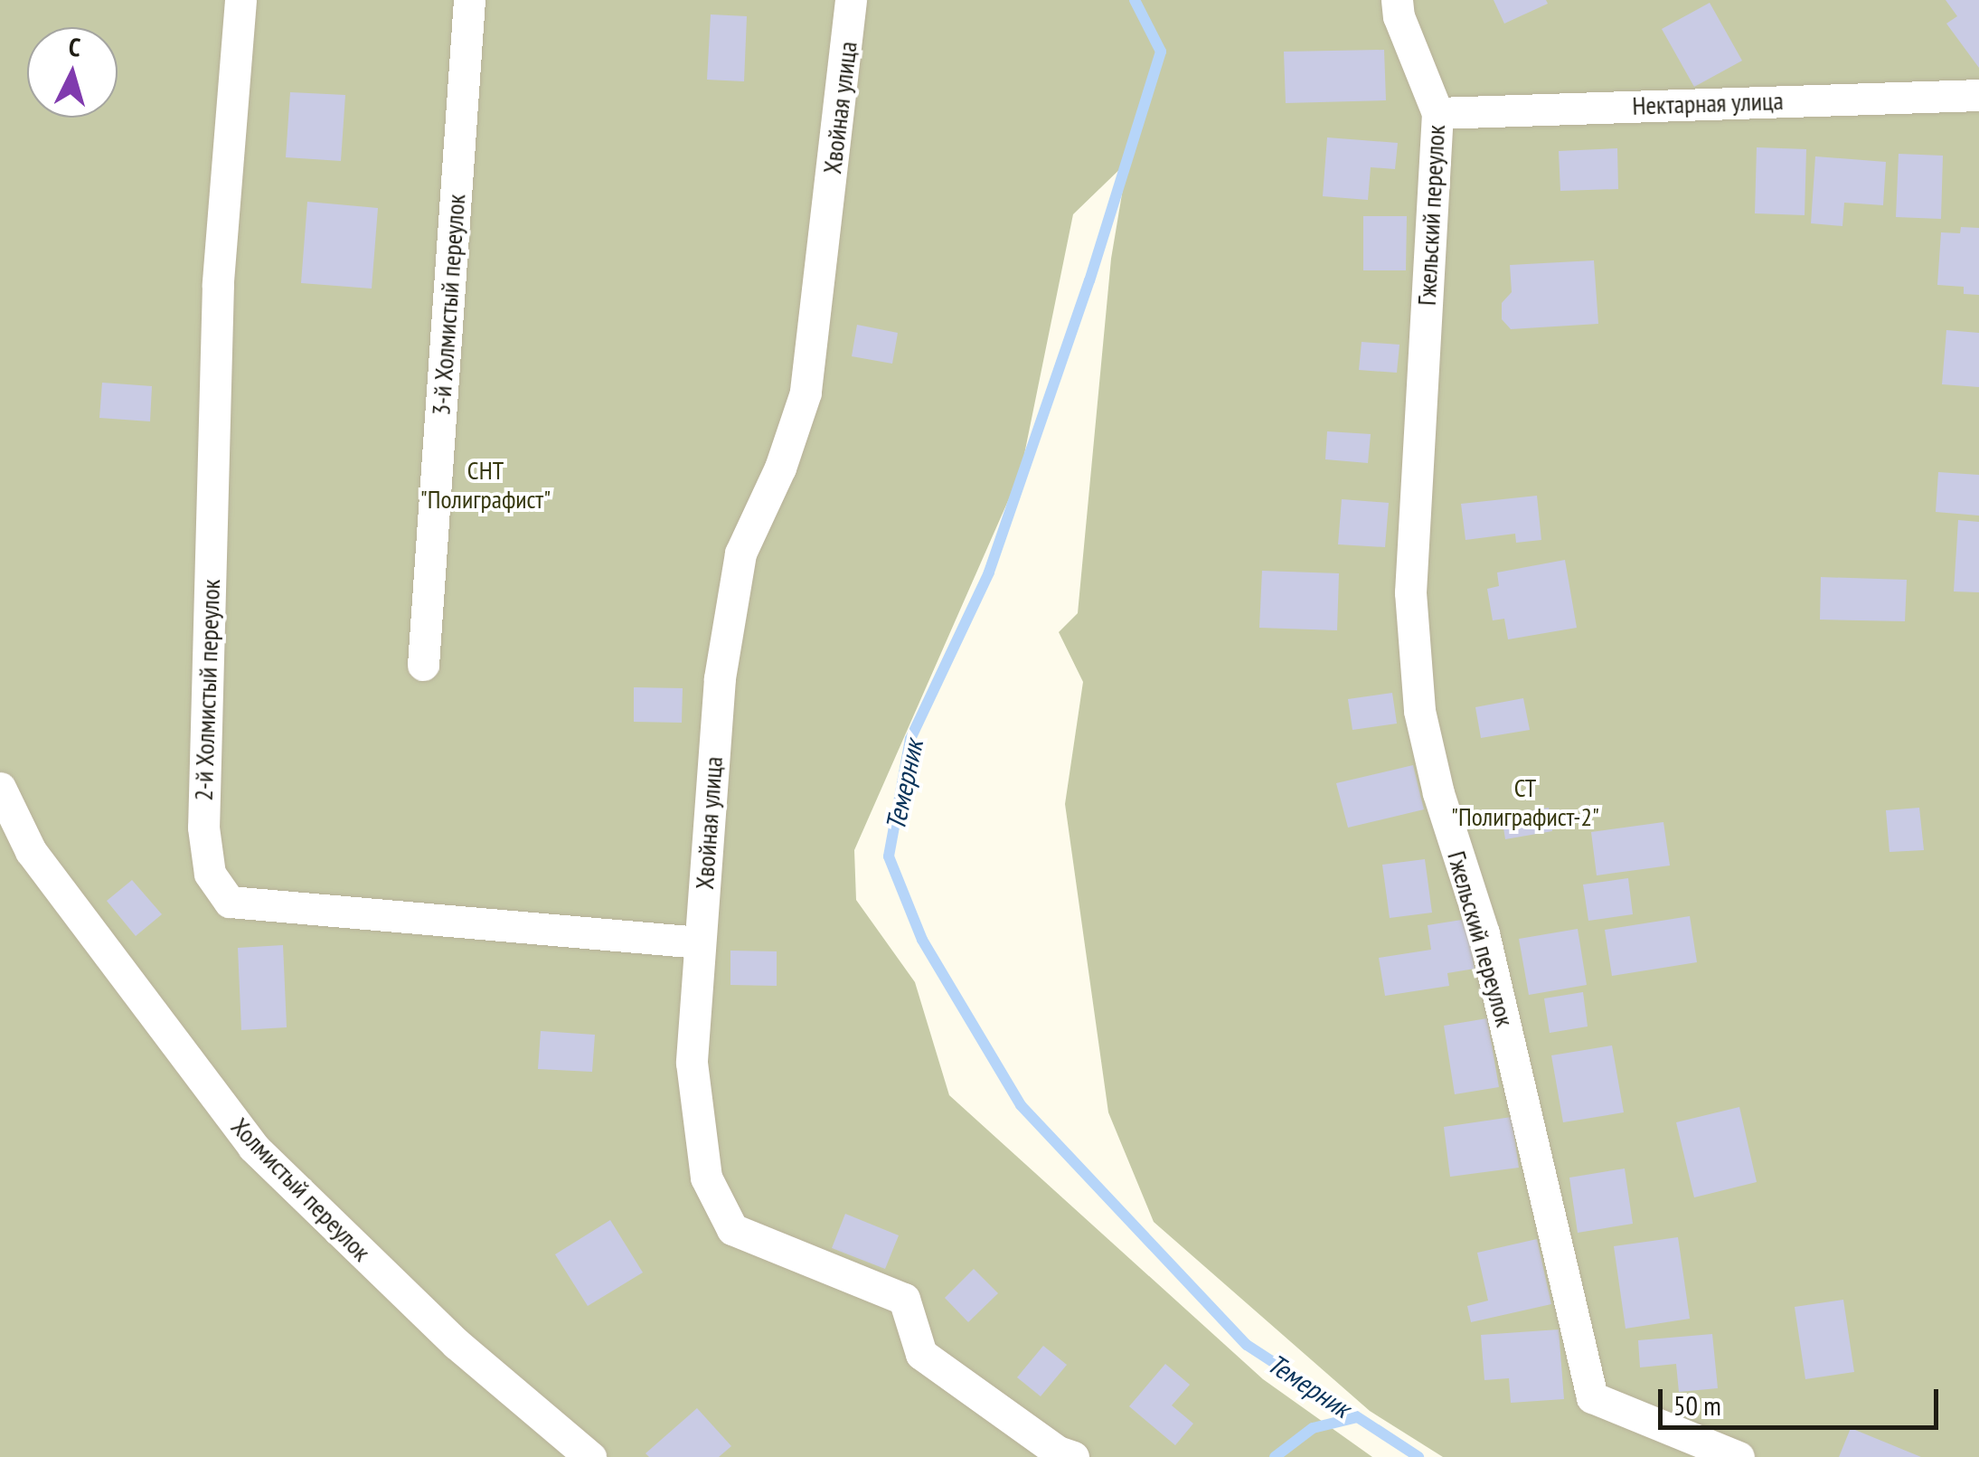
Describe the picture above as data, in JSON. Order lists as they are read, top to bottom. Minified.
{"streets":{"street":["Нектарная улица","Хвойная улица","Гжельский переулок","3-й Холмистый переулок","2-й Холмистый переулок","Холмистый переулок"]},"crossings":[["Нектарная улица","Гжельский переулок"],["Хвойная улица","2-й Холмистый переулок"]],"water":["Темерник"],"parks":["СНТ \"Полиграфист\"","СТ \"Полиграфист-2\""],"scale_bar":"50 m","north":"top"}
